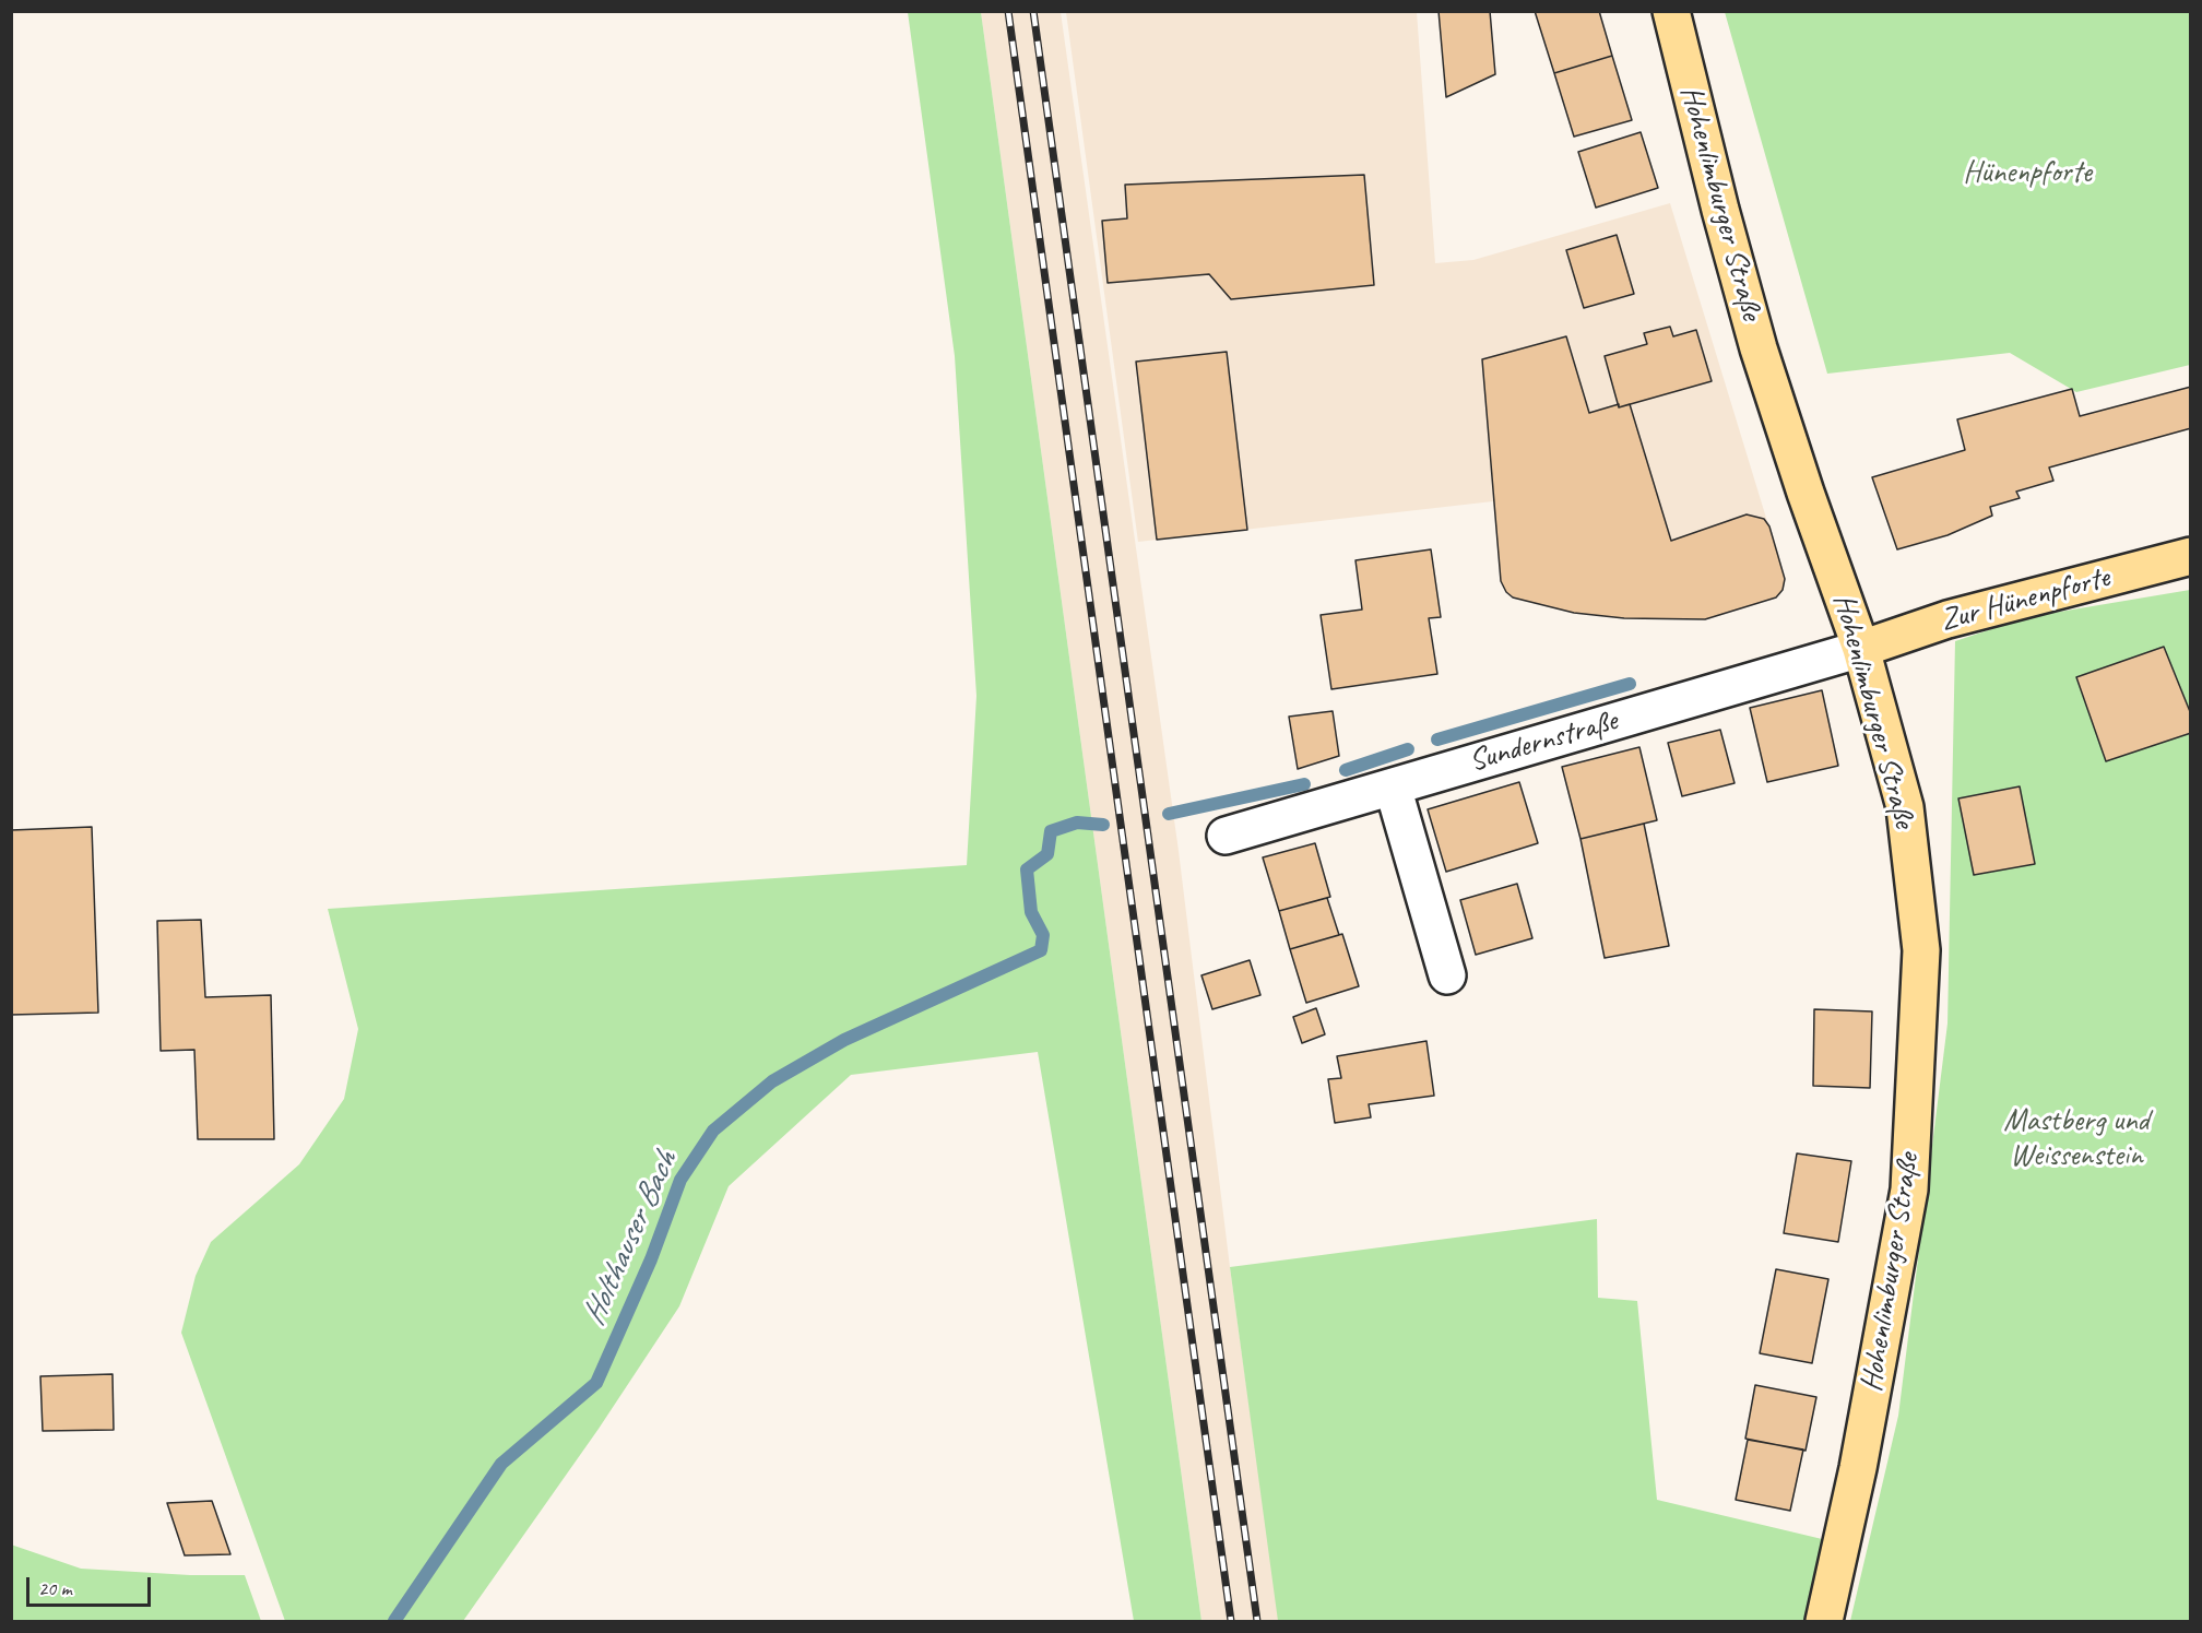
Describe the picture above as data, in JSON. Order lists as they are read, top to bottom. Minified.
{"streets":{"main road":["Hohenlimburger Straße","Zur Hünenpforte"],"street":["Sundernstraße"]},"crossings":[["Hohenlimburger Straße","Zur Hünenpforte"],["Hohenlimburger Straße","Sundernstraße"],["Zur Hünenpforte","Sundernstraße"]],"water":["Holthauser Bach"],"parks":["Hünenpforte","Mastberg und Weissenstein"],"scale_bar":"20 m"}
